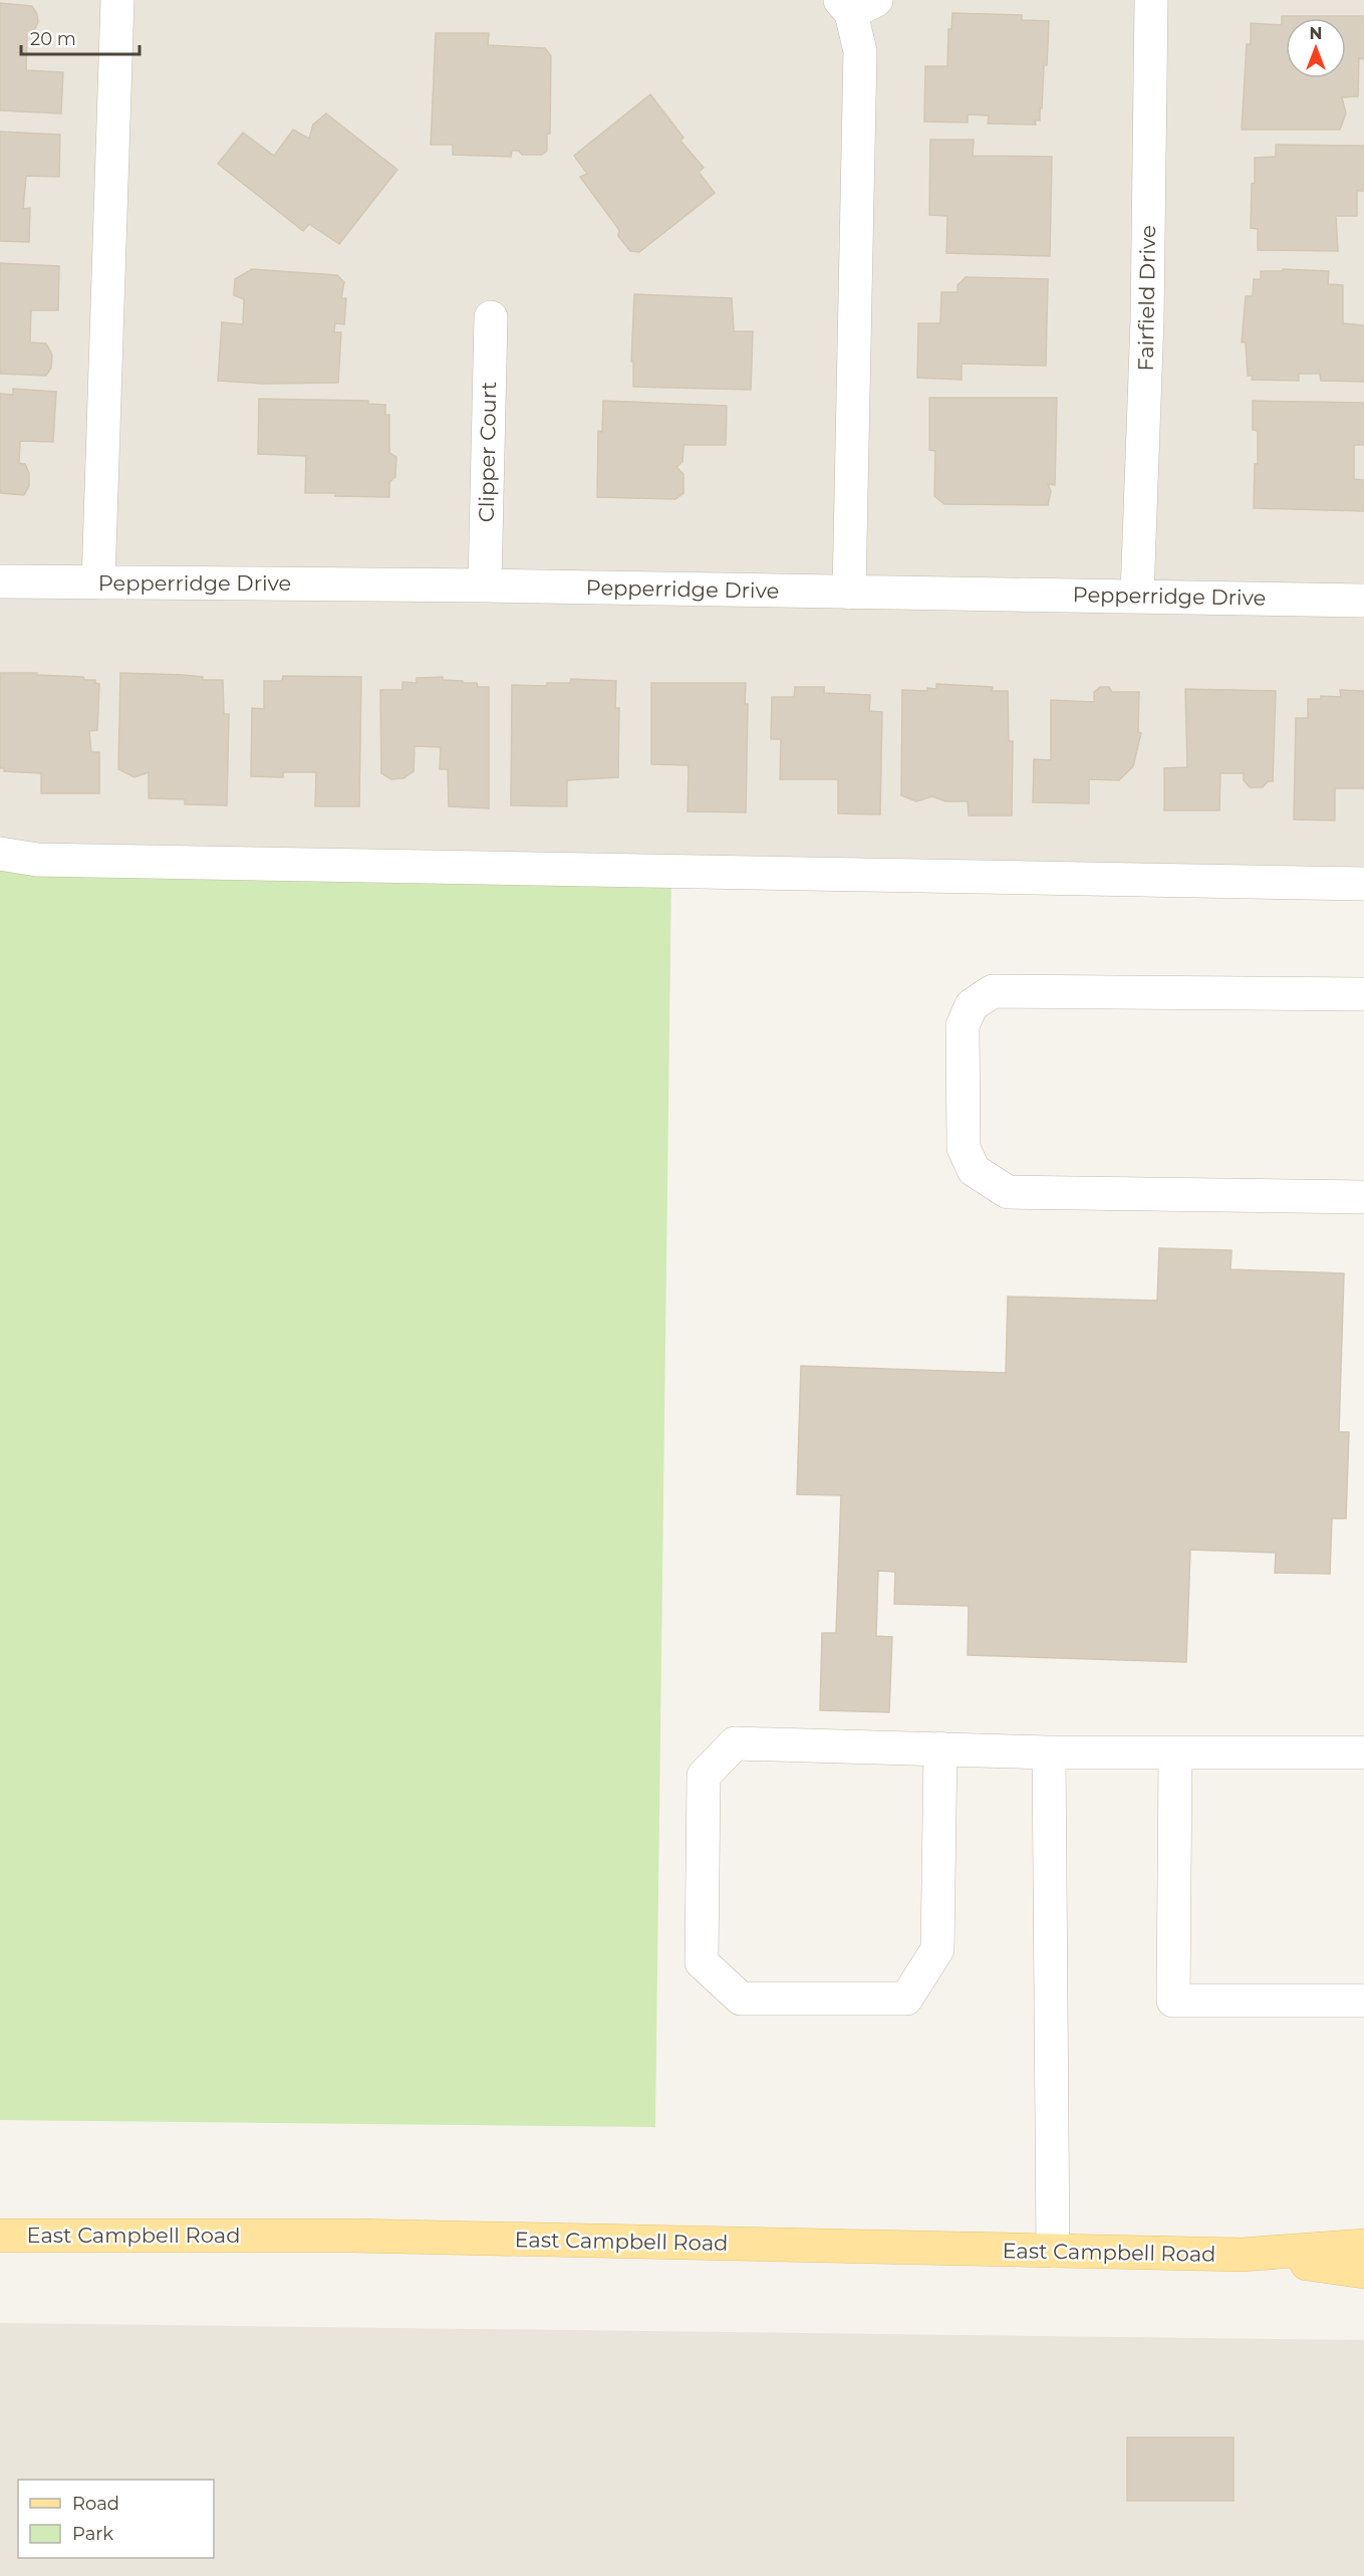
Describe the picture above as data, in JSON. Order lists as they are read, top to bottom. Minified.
{"streets":{"main road":["East Campbell Road"],"street":["Fairfield Drive","Clipper Court","Pepperridge Drive"]},"crossings":[["Fairfield Drive","Pepperridge Drive"],["Clipper Court","Pepperridge Drive"]],"legend":["Road","Park"],"scale_bar":"20 m","north":"top"}
